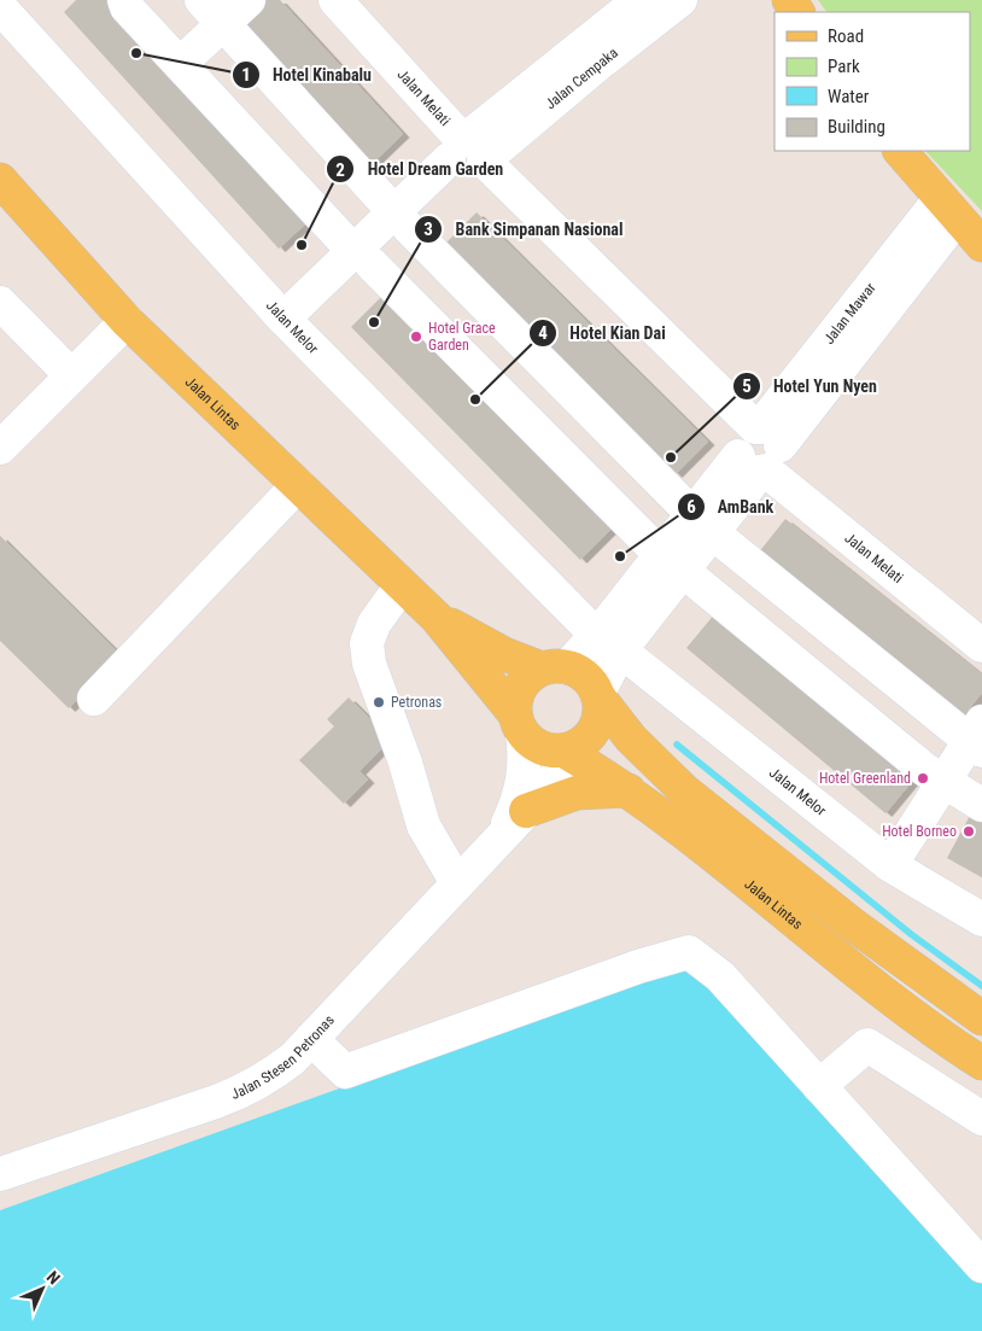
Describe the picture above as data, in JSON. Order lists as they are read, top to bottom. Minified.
{"streets":{"main road":["Jalan Lintas"],"street":["Jalan Cempaka","Jalan Melati","Jalan Mawar","Jalan Melor","Jalan Stesen Petronas"]},"crossings":[["Jalan Cempaka","Jalan Melati"],["Jalan Cempaka","Jalan Melor"],["Jalan Melati","Jalan Mawar"],["Jalan Mawar","Jalan Melor"],["Jalan Mawar","Jalan Lintas"],["Jalan Mawar","Jalan Stesen Petronas"],["Jalan Lintas","Jalan Stesen Petronas"]],"places":["Hotel Kinabalu","Hotel Dream Garden","Bank Simpanan Nasional","Hotel Grace Garden","Hotel Kian Dai","Hotel Yun Nyen","AmBank","Petronas","Hotel Greenland","Hotel Borneo"],"legend":["Road","Park","Water","Building"],"north":"top right"}
